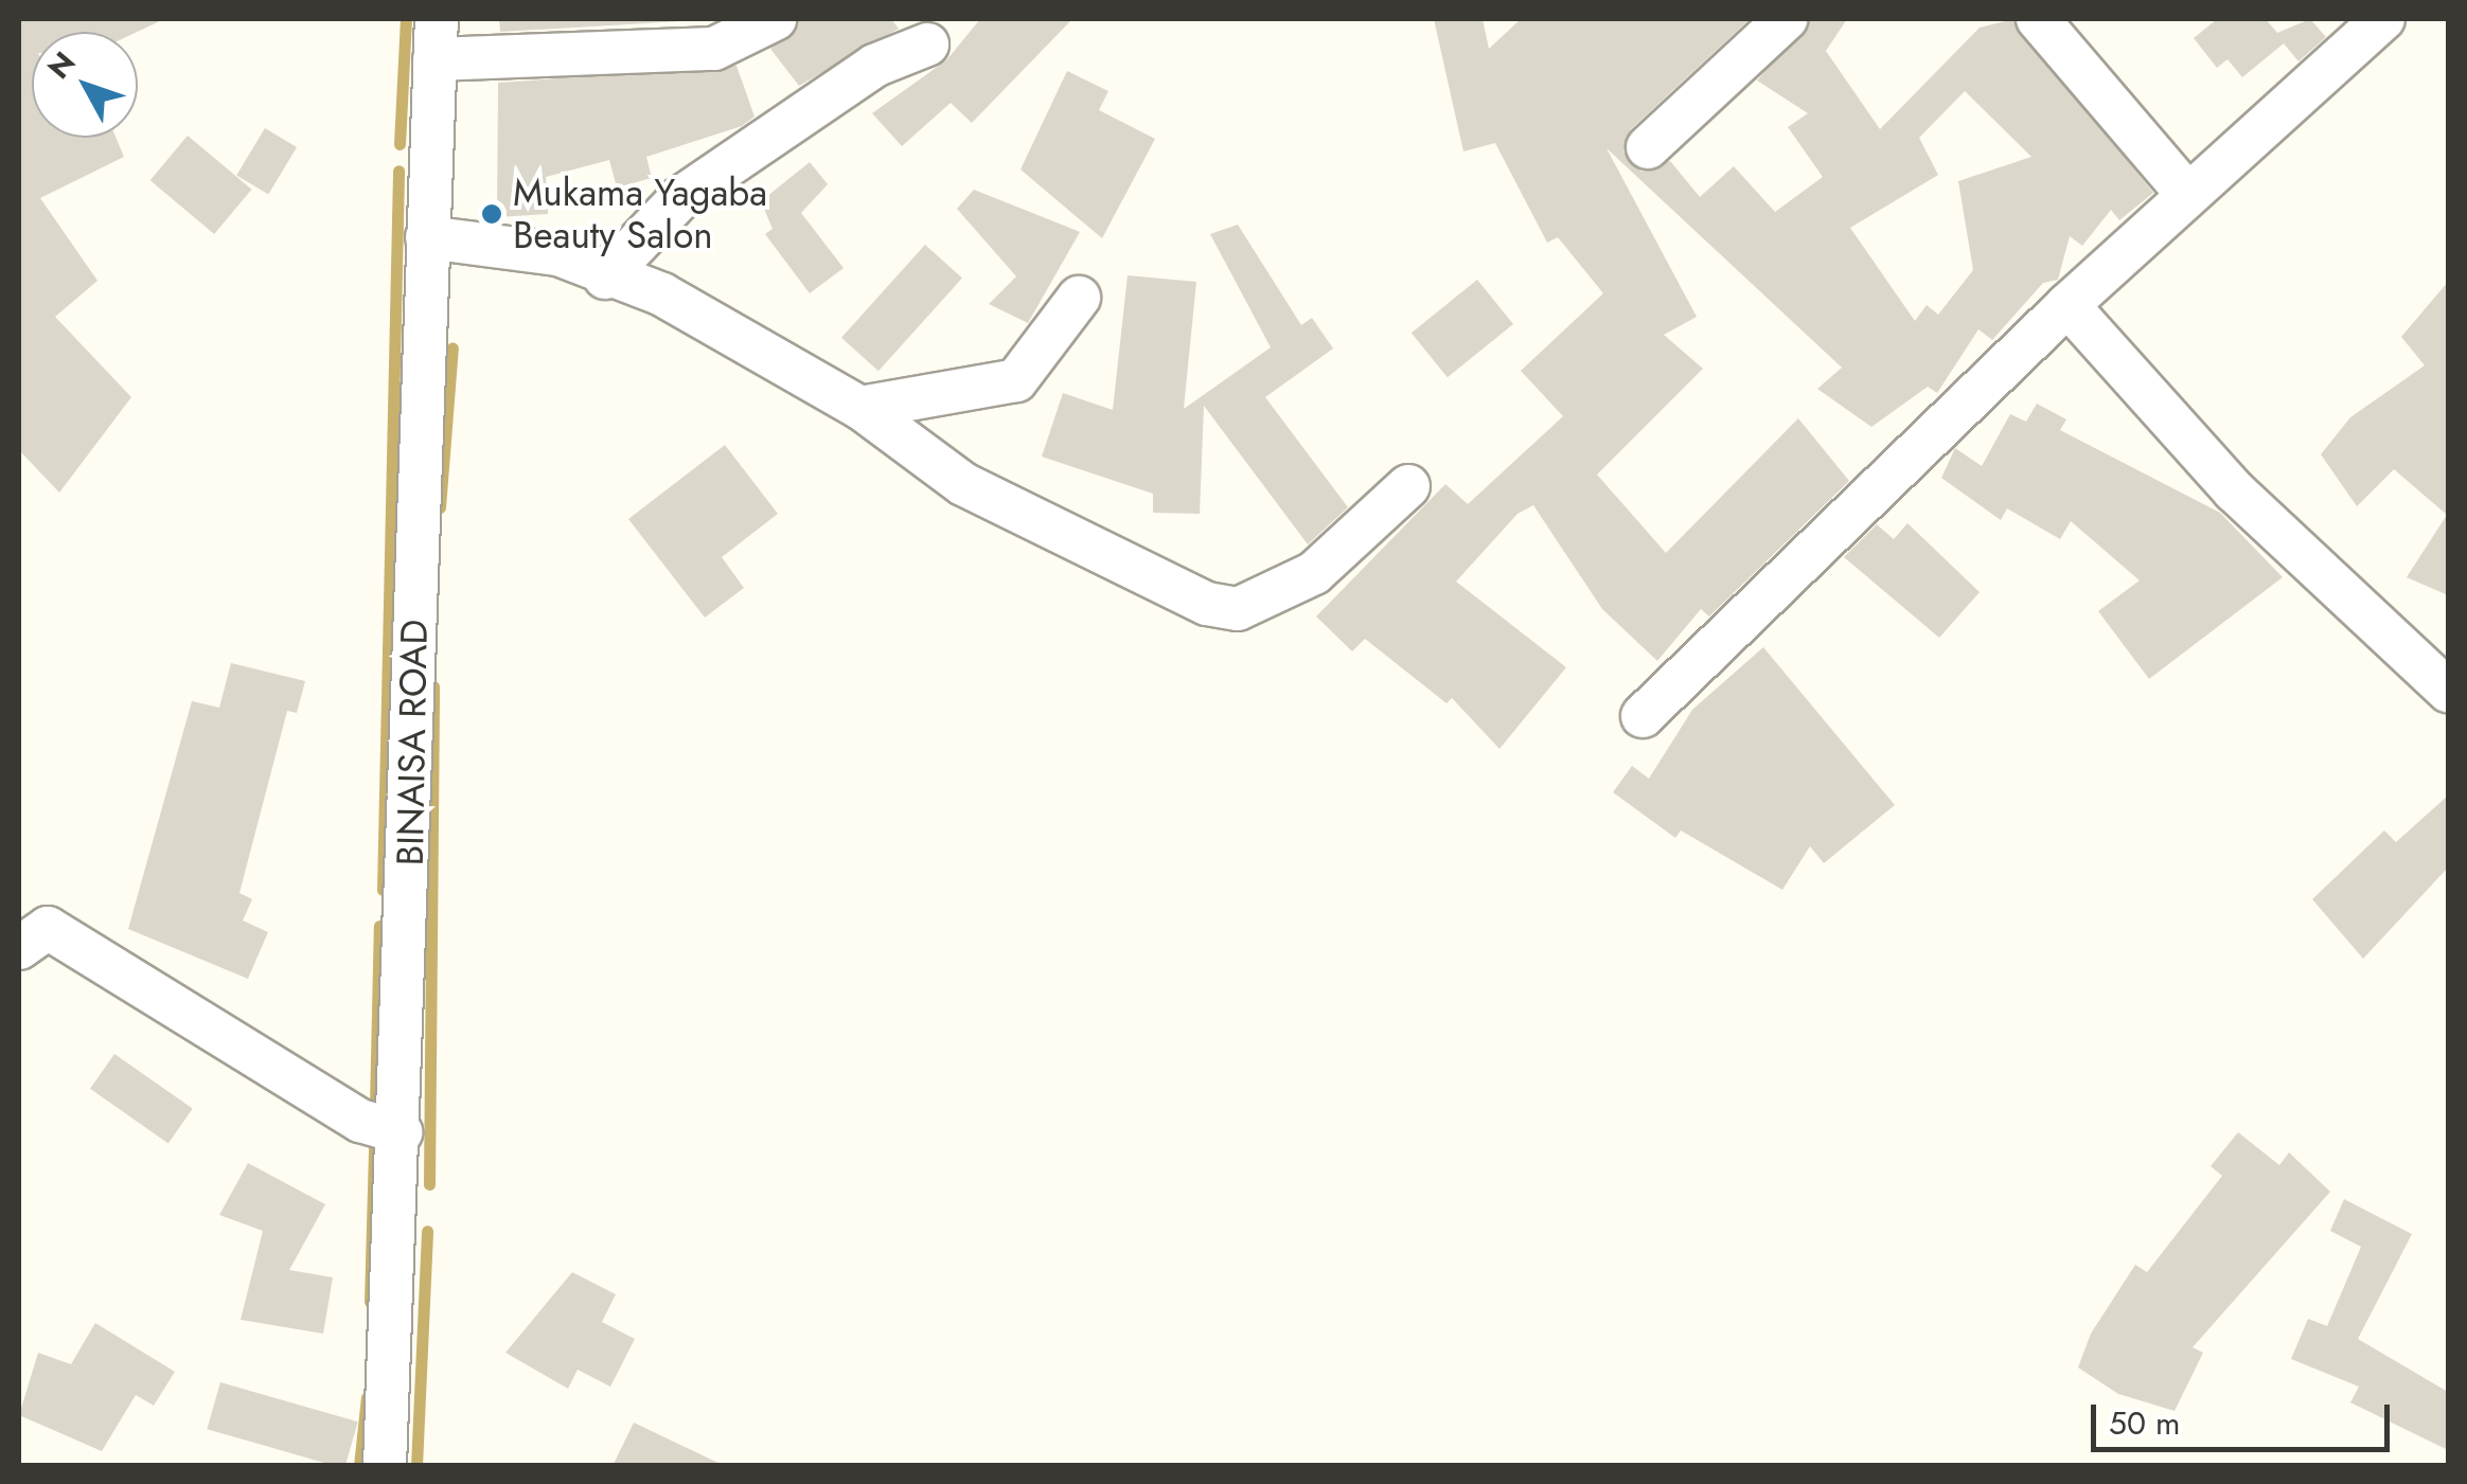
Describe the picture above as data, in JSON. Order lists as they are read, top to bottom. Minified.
{"streets":{"street":["BINAISA ROAD"]},"places":["Mukama Yagaba Beauty Salon"],"scale_bar":"50 m","north":"top left"}
